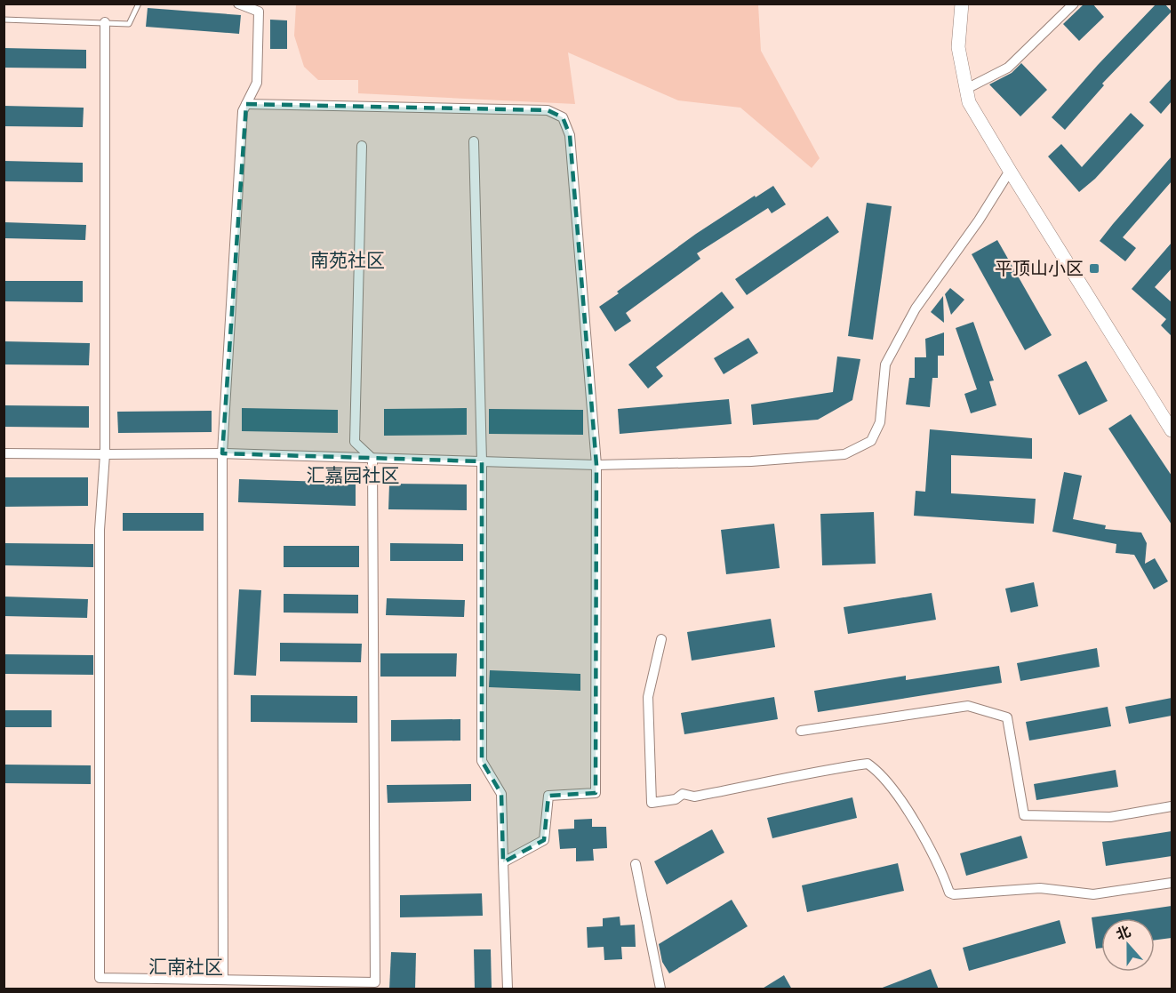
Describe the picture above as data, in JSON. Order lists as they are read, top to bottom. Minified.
{"districts":["南苑社区","汇嘉园社区","汇南社区"],"places":{"transit":["平顶山小区"]},"north":"top"}
